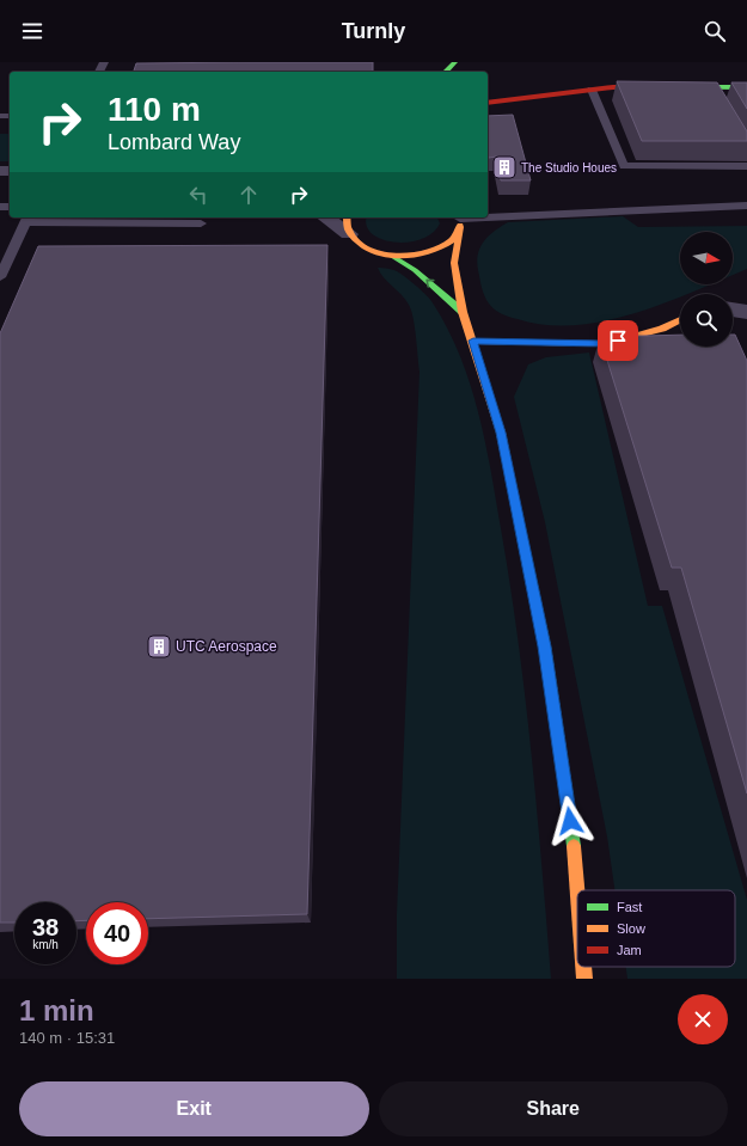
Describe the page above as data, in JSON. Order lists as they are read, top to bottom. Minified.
{"places":{"building":["The Studio Houes","UTC Aerospace"]},"legend":["Fast","Slow","Jam"],"north":"right","page":{"header":"Turnly","turn":["110 m","Lombard Way"],"speed":"38 km/h","limit":"40","heading":["1 min","140 m · 15:31"],"buttons":["Exit","Share"]}}
